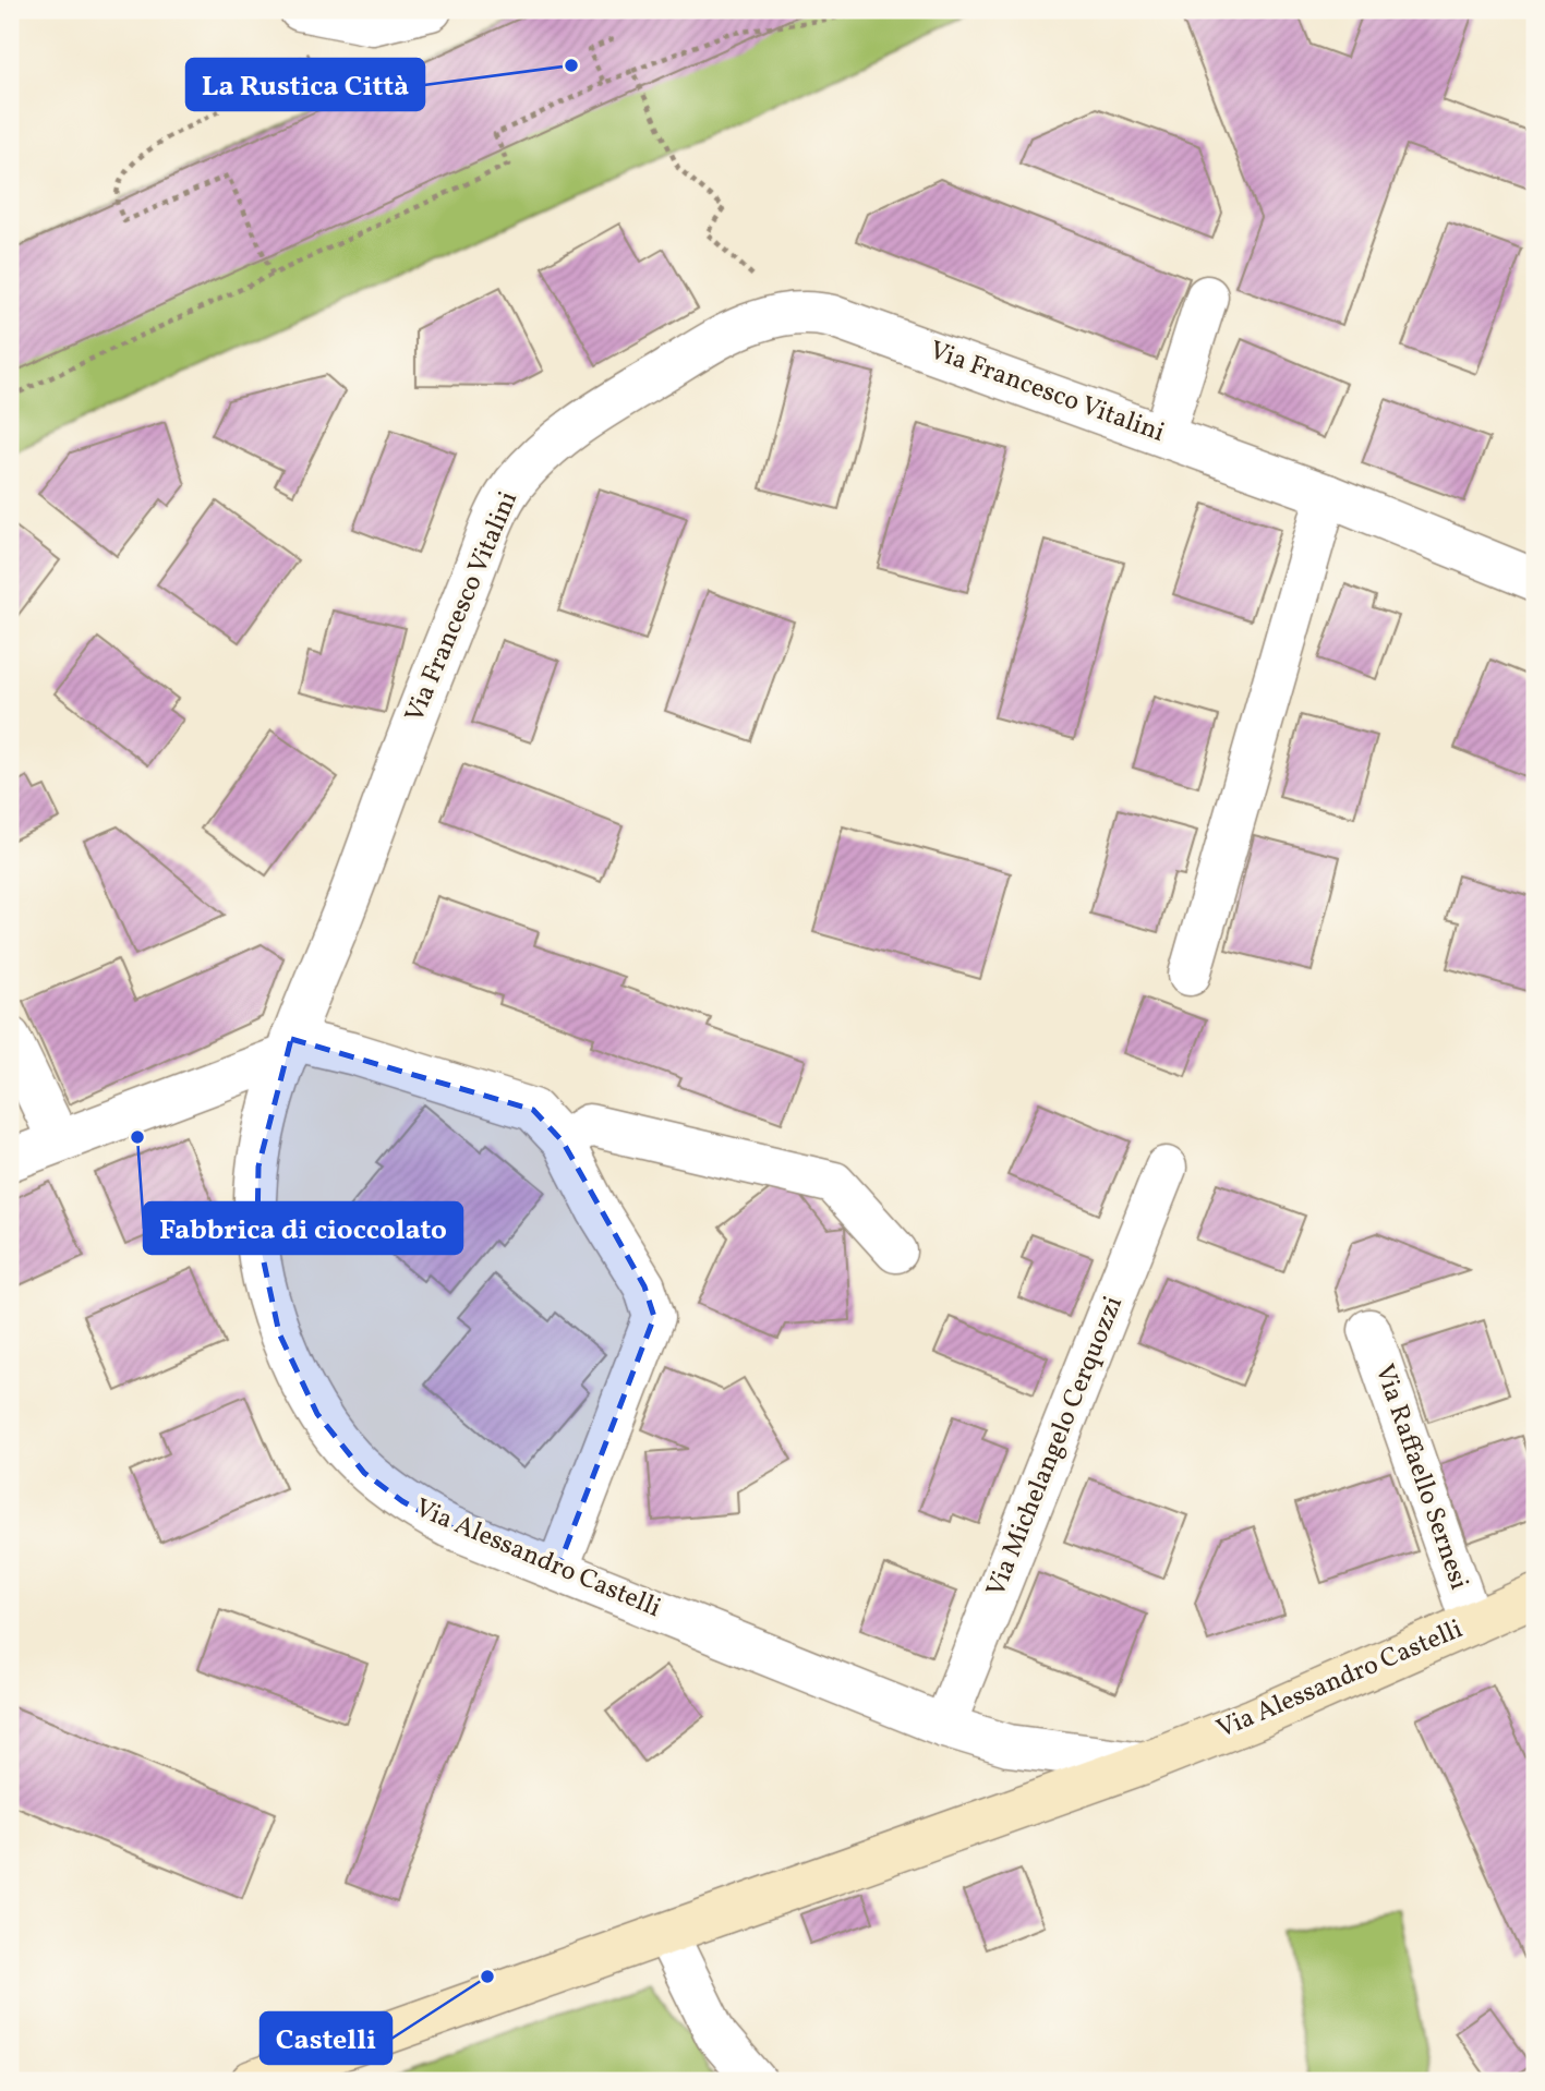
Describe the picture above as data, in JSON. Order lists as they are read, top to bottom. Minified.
{"streets":{"street":["Via Francesco Vitalini","Via Michelangelo Cerquozzi","Via Raffaello Sernesi","Via Alessandro Castelli"]},"crossings":[["Via Francesco Vitalini","Via Alessandro Castelli"],["Via Michelangelo Cerquozzi","Via Alessandro Castelli"],["Via Raffaello Sernesi","Via Alessandro Castelli"]],"places":["La Rustica Città","Fabbrica di cioccolato","Castelli"]}
